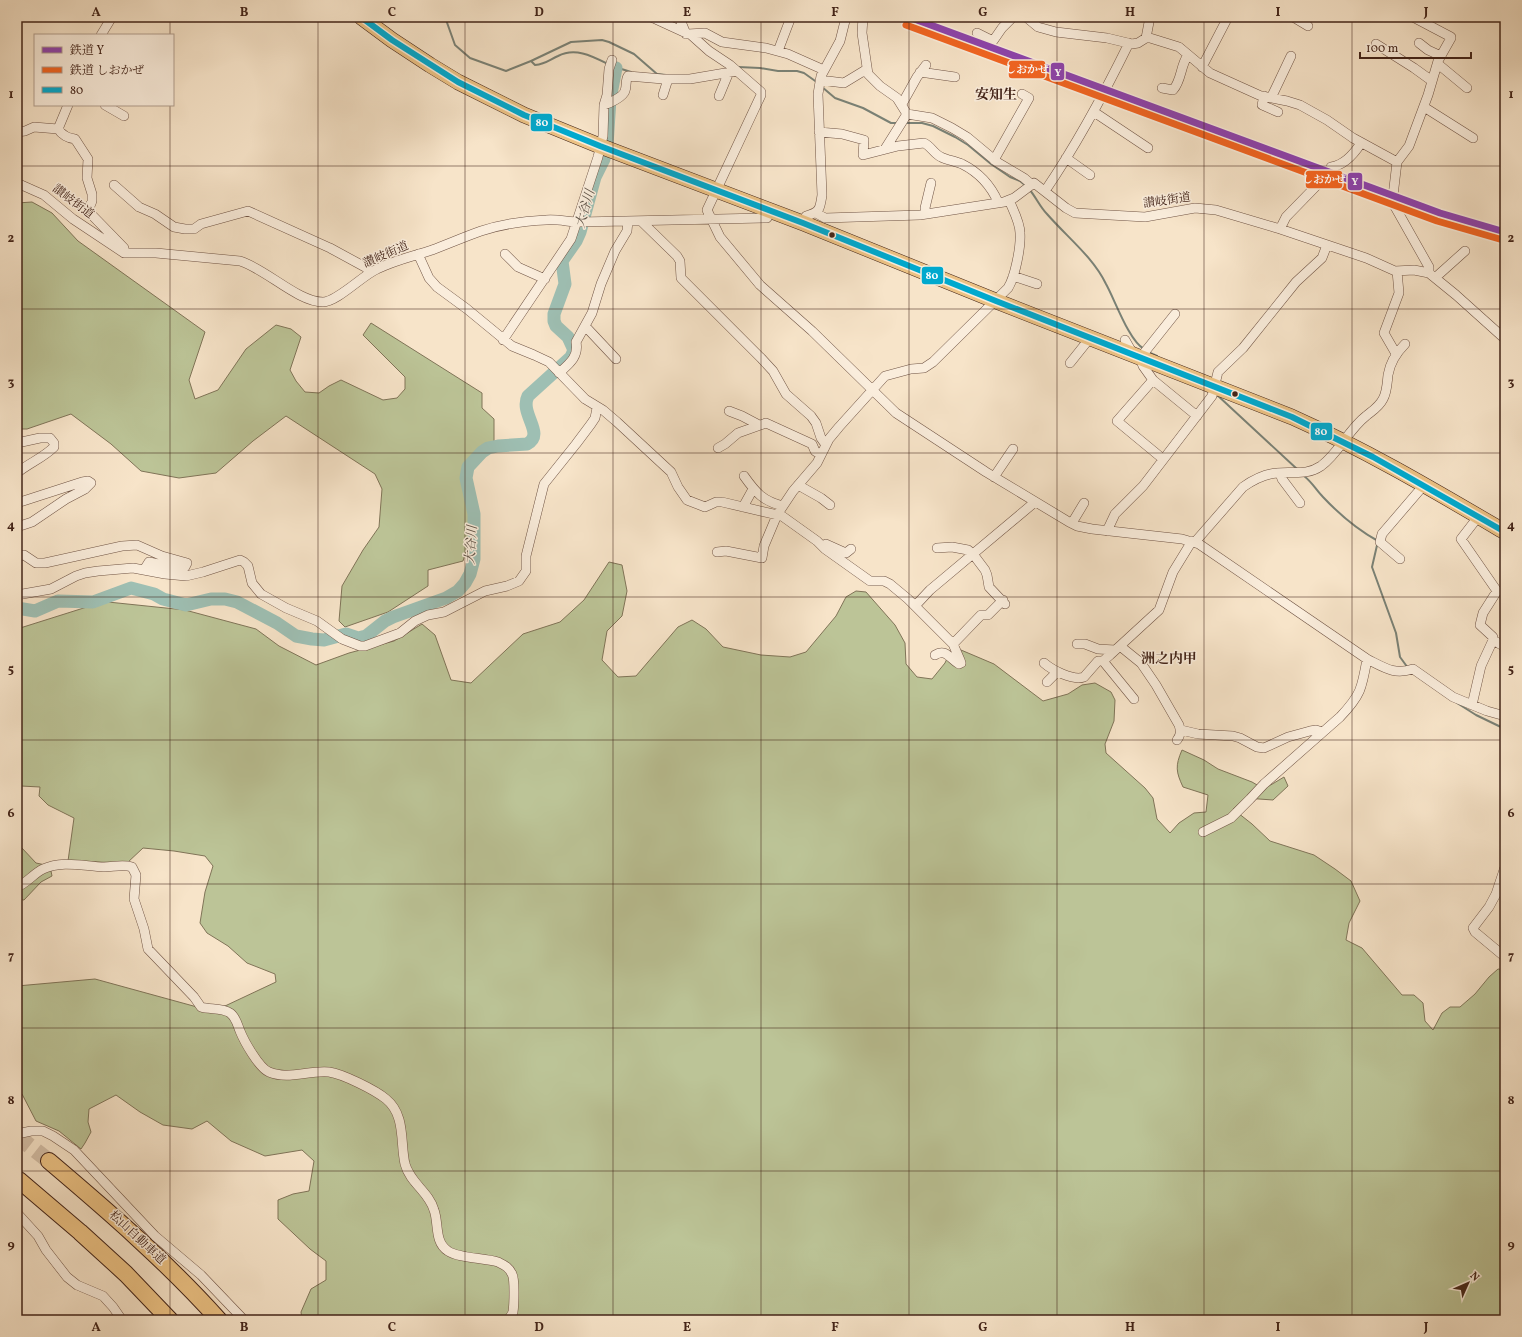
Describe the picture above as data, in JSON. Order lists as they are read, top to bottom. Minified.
{"streets":{"highway":["松山自動車道"],"street":["讃岐街道"]},"districts":["安知生","洲之内甲"],"water":["大谷川"],"lines":["rail line Y","transit line 80","rail line しおかぜ"],"legend":["鉄道 Y","鉄道 しおかぜ","80"],"scale_bar":"100 m","north":"top right","grid":{"columns":["A","B","C","D","E","F","G","H","I","J"],"rows":["1","2","3","4","5","6","7","8","9"]}}
